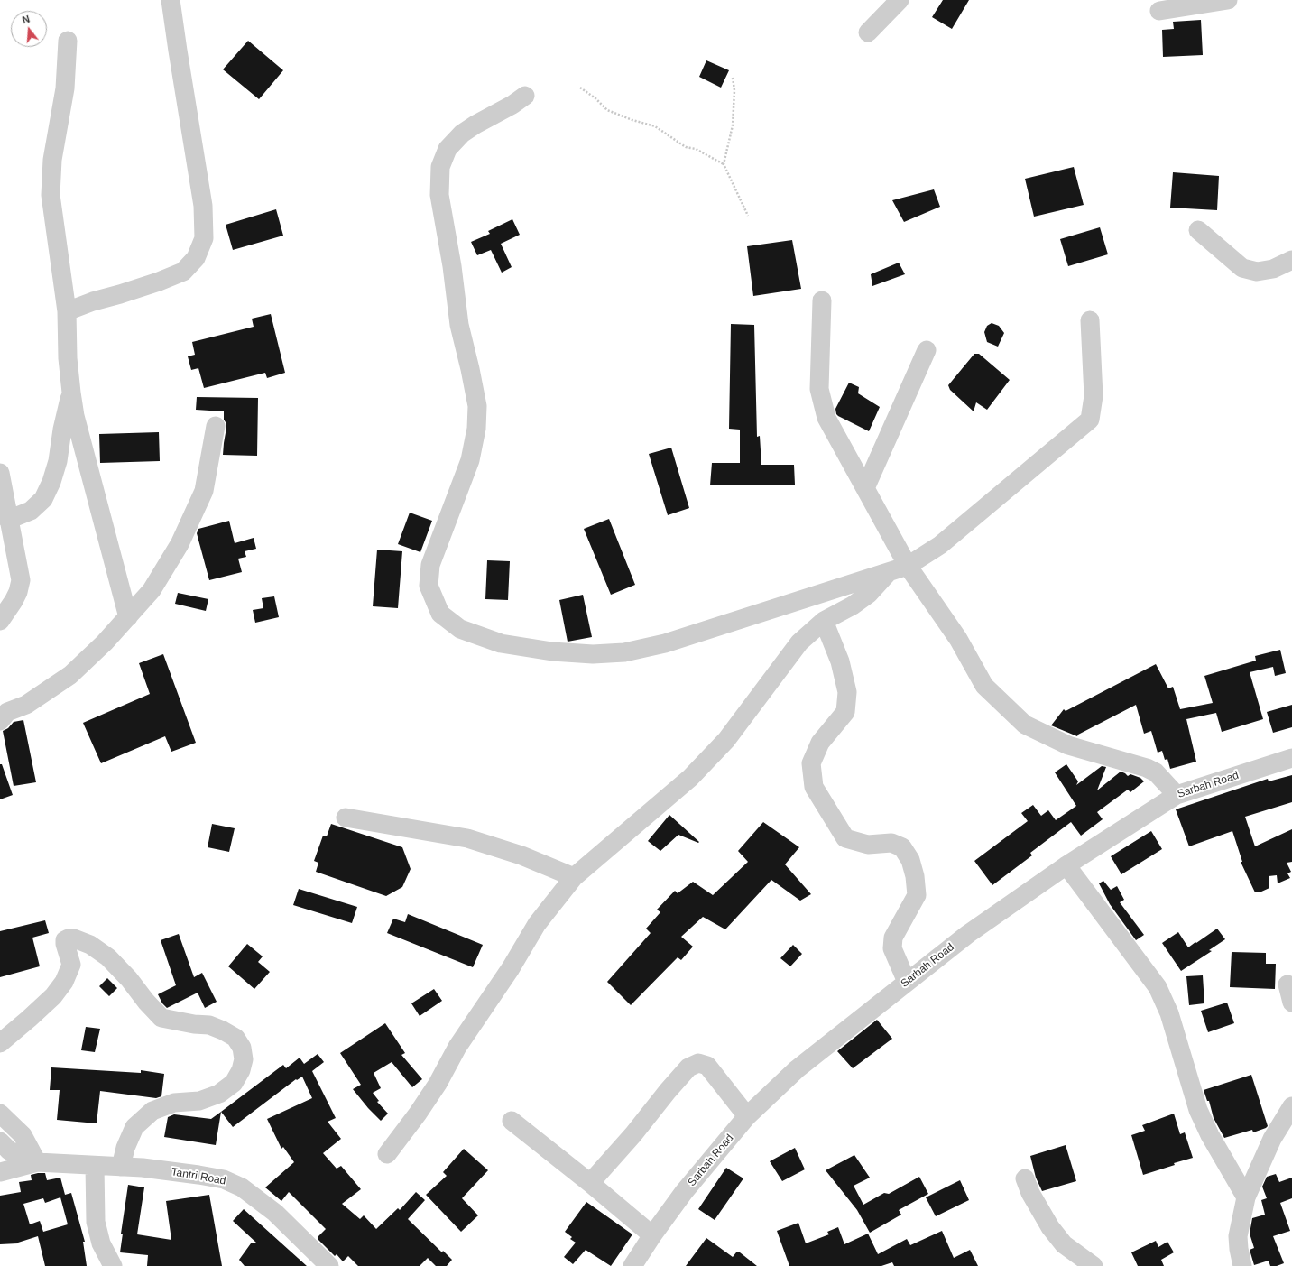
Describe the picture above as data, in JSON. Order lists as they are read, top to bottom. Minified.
{"streets":{"street":["Sarbah Road","Tantri Road"]},"north":"top"}
